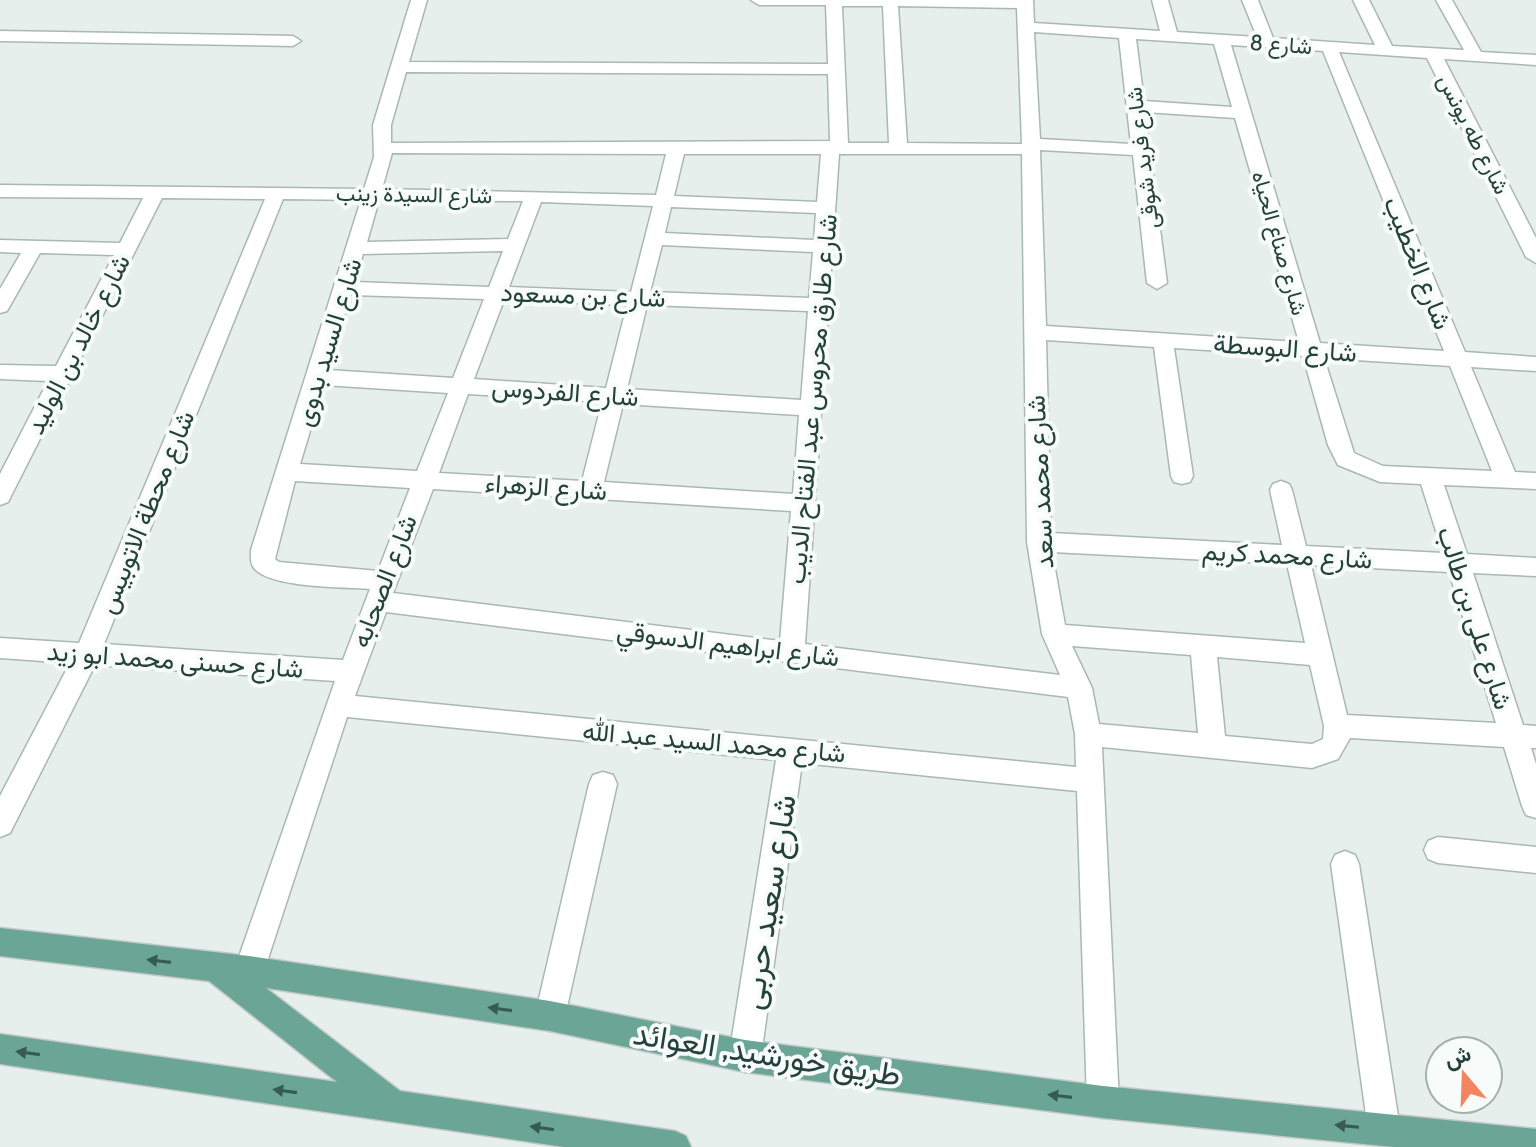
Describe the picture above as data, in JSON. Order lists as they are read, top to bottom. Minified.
{"streets":{"main road":["طريق خورشيد, العوائد"],"street":["شارع 8","شارع طه يونس","شارع فريد شوقى","شارع السيدة زينب","شارع صناع الحياه","شارع الخطيب","شارع بن مسعود","شارع السيد بدوى","شارع خالد بن الوليد","شارع البوسطة","شارع الفردوس","شارع طارق محروس عبد الفتاح الديب","شارع محمد سعد","شارع الزهراء","شارع محطة الاتوبيس","شارع محمد كريم","شارع الصحابه","شارع على بن طالب","شارع ابراهيم الدسوقي","شارع حسنى محمد ابو زيد","شارع محمد السيد عبد الله","شارع سعيد حربى"]},"crossings":[["شارع 8","شارع طه يونس"],["شارع 8","شارع فريد شوقى"],["شارع 8","شارع صناع الحياه"],["شارع 8","شارع الخطيب"],["شارع 8","شارع محمد سعد"],["شارع السيدة زينب","شارع السيد بدوى"],["شارع السيدة زينب","شارع خالد بن الوليد"],["شارع السيدة زينب","شارع طارق محروس عبد الفتاح الديب"],["شارع السيدة زينب","شارع محطة الاتوبيس"],["شارع السيدة زينب","شارع الصحابه"],["شارع صناع الحياه","شارع البوسطة"],["شارع صناع الحياه","شارع على بن طالب"],["شارع الخطيب","شارع البوسطة"],["شارع بن مسعود","شارع السيد بدوى"],["شارع بن مسعود","شارع طارق محروس عبد الفتاح الديب"],["شارع بن مسعود","شارع الصحابه"],["شارع السيد بدوى","شارع الفردوس"],["شارع السيد بدوى","شارع الزهراء"],["شارع السيد بدوى","شارع الصحابه"],["شارع السيد بدوى","شارع ابراهيم الدسوقي"],["شارع البوسطة","شارع محمد سعد"],["شارع الفردوس","شارع طارق محروس عبد الفتاح الديب"],["شارع الفردوس","شارع الصحابه"],["شارع طارق محروس عبد الفتاح الديب","شارع الزهراء"],["شارع طارق محروس عبد الفتاح الديب","شارع ابراهيم الدسوقي"],["شارع محمد سعد","شارع محمد كريم"],["شارع محمد سعد","شارع ابراهيم الدسوقي"],["شارع محمد سعد","شارع محمد السيد عبد الله"],["شارع محمد سعد","طريق خورشيد, العوائد"],["شارع الزهراء","شارع الصحابه"],["شارع محطة الاتوبيس","شارع حسنى محمد ابو زيد"],["شارع محمد كريم","شارع على بن طالب"],["شارع الصحابه","شارع ابراهيم الدسوقي"],["شارع الصحابه","شارع حسنى محمد ابو زيد"],["شارع الصحابه","شارع محمد السيد عبد الله"],["شارع الصحابه","طريق خورشيد, العوائد"],["شارع محمد السيد عبد الله","شارع سعيد حربى"],["شارع سعيد حربى","طريق خورشيد, العوائد"]],"north":"top"}
